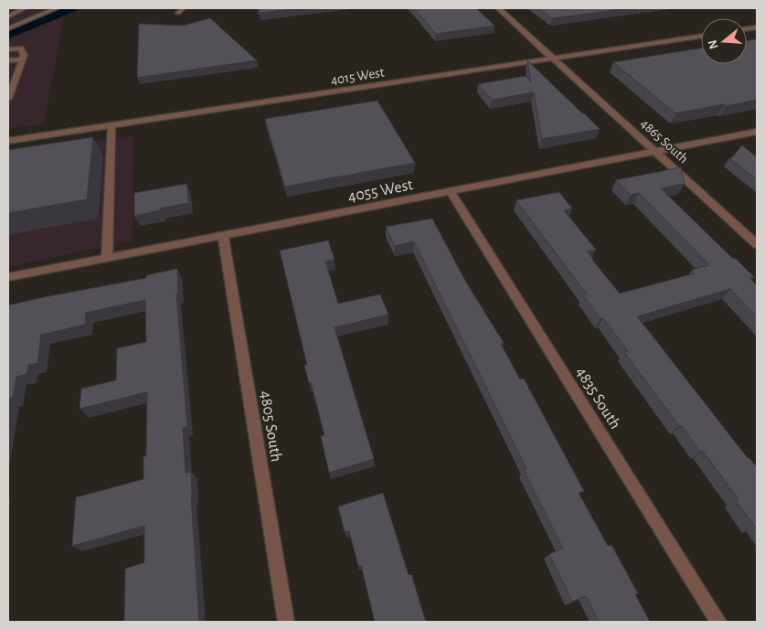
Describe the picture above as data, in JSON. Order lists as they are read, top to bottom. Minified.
{"streets":{"street":["4015 West","4865 South","4055 West","4835 South","4805 South"]},"crossings":[["4015 West","4865 South"],["4865 South","4055 West"],["4055 West","4835 South"],["4055 West","4805 South"]],"north":"left"}
